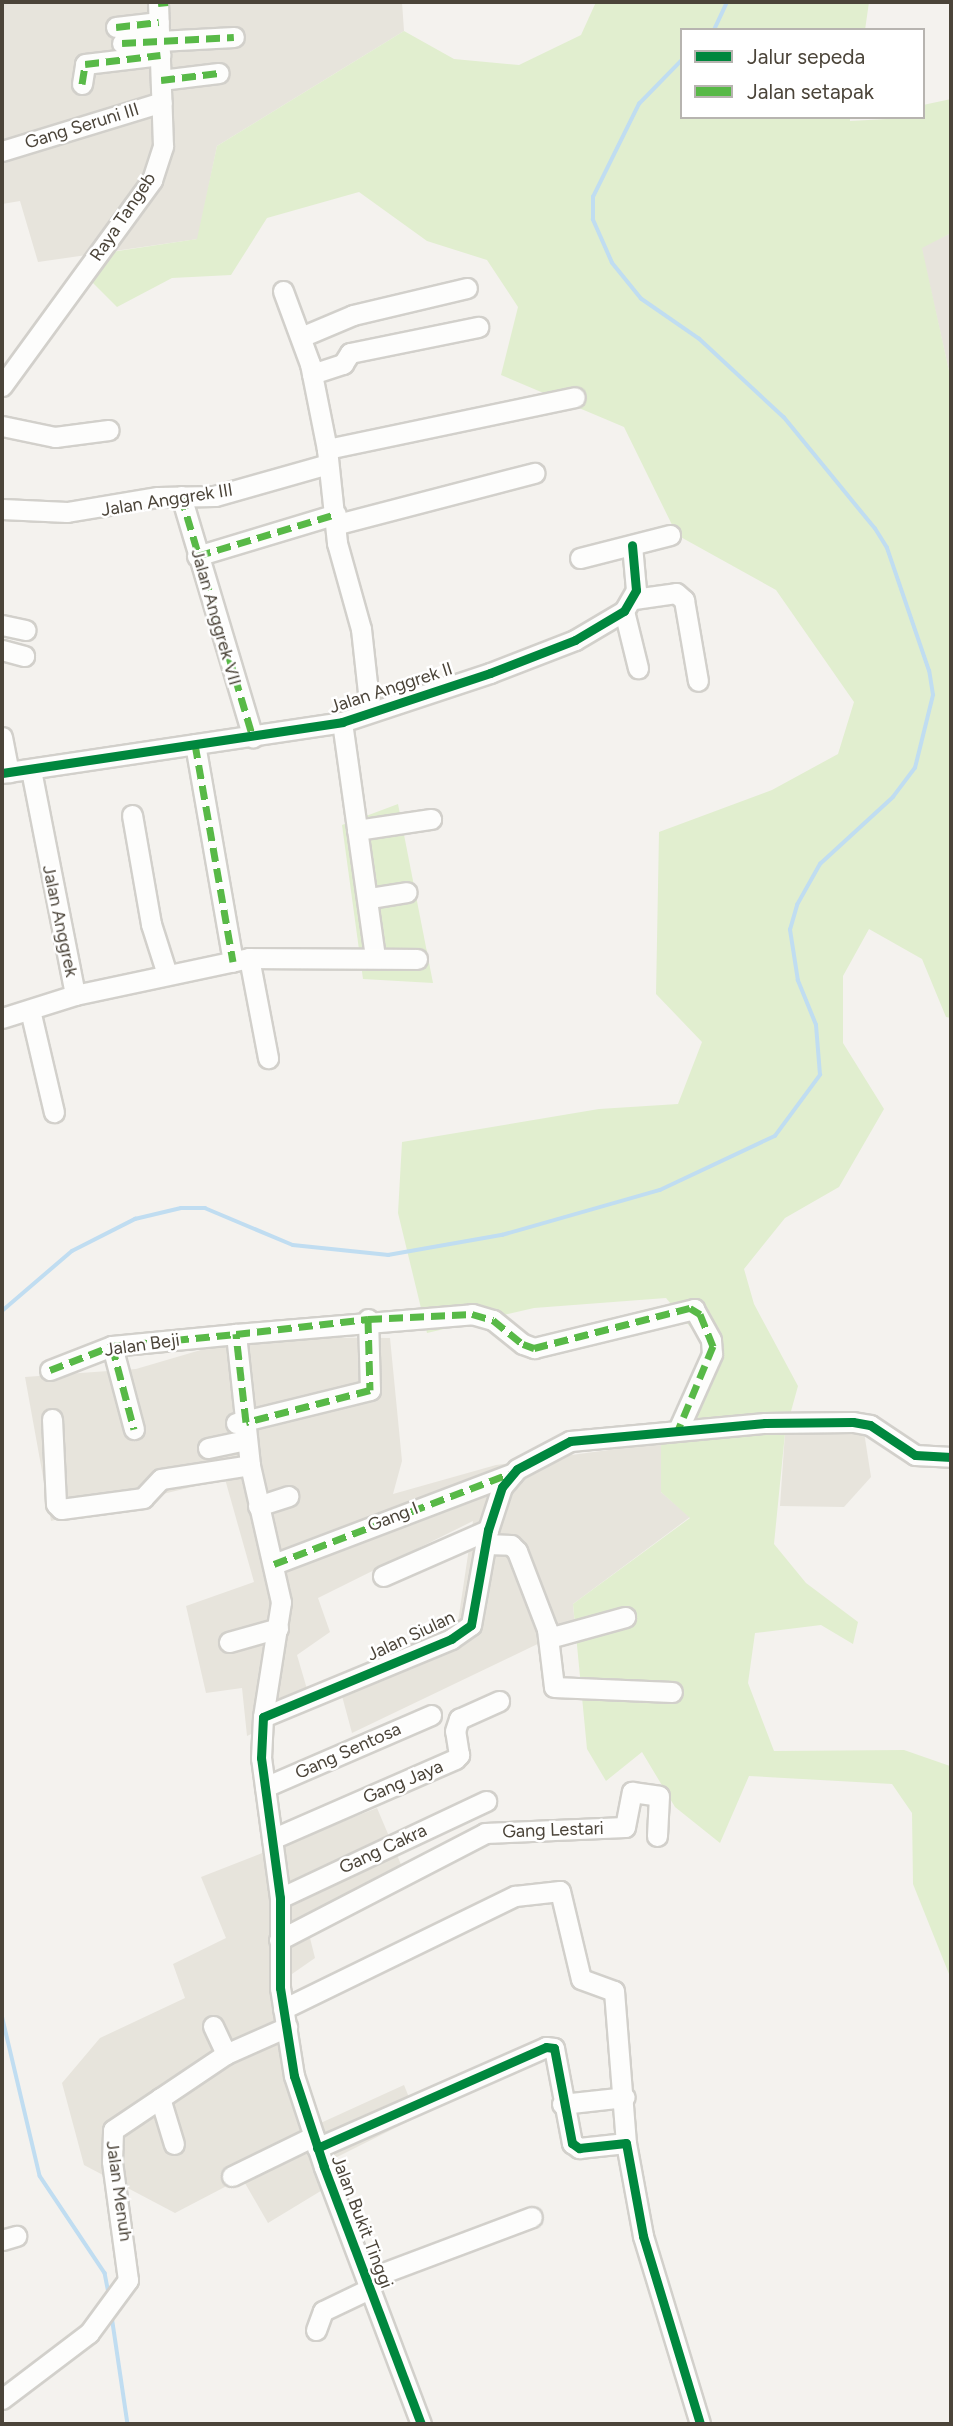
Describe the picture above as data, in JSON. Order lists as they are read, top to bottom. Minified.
{"streets":{"street":["Gang Seruni III","Raya Tangeb","Jalan Anggrek III","Jalan Anggrek VII","Jalan Anggrek II","Jalan Anggrek","Jalan Beji","Gang I","Jalan Siulan","Gang Sentosa","Gang Jaya","Gang Lestari","Gang Cakra","Jalan Menuh","Jalan Bukit Tinggi"]},"crossings":[["Gang Seruni III","Raya Tangeb"],["Jalan Anggrek III","Jalan Anggrek VII"],["Jalan Anggrek VII","Jalan Anggrek II"],["Jalan Anggrek II","Jalan Anggrek"],["Jalan Beji","Jalan Siulan"],["Gang I","Jalan Siulan"],["Jalan Menuh","Jalan Bukit Tinggi"]],"legend":["Jalur sepeda","Jalan setapak"]}
